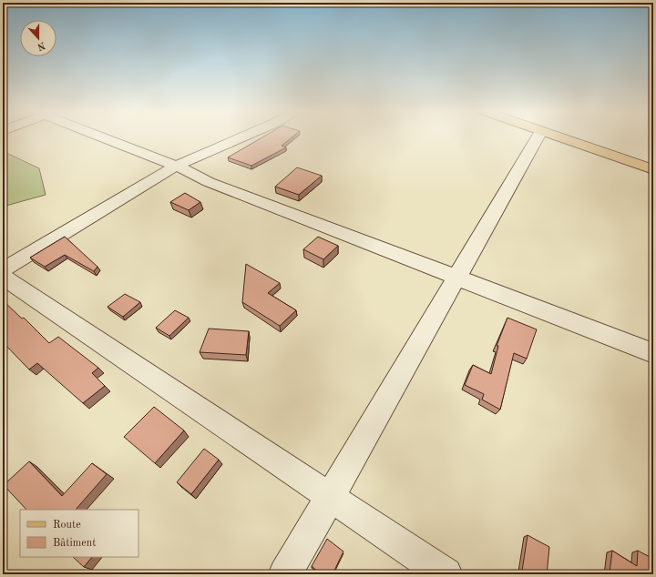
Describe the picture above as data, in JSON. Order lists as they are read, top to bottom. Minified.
{"legend":["Route","Bâtiment"],"north":"bottom"}
